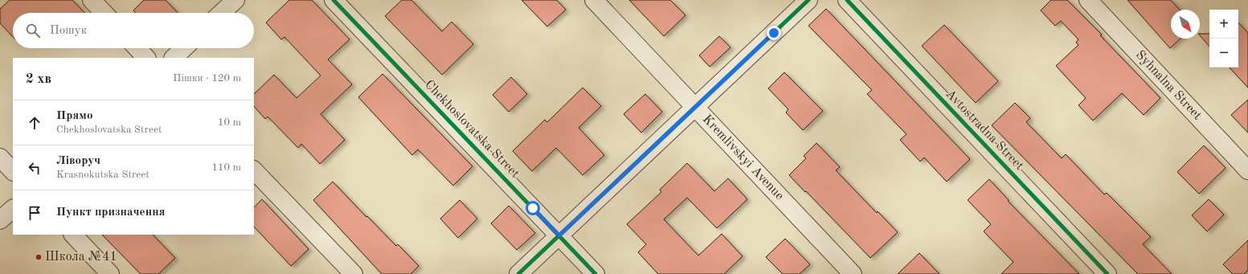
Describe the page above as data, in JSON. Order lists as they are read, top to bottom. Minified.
{"streets":{"street":["Syhnalna Street","Chekhoslovatska Street","Avtostradna Street","Kremlivskyi Avenue"]},"places":["Школа №41"],"north":"bottom right","page":{"map_buttons":["+","−"],"search":"Пошук","heading":["2 хв","Пішки · 120 m"],"list":[["Прямо","Chekhoslovatska Street","10 m"],["Ліворуч","Krasnokutska Street","110 m"],"Пункт призначення"]}}
